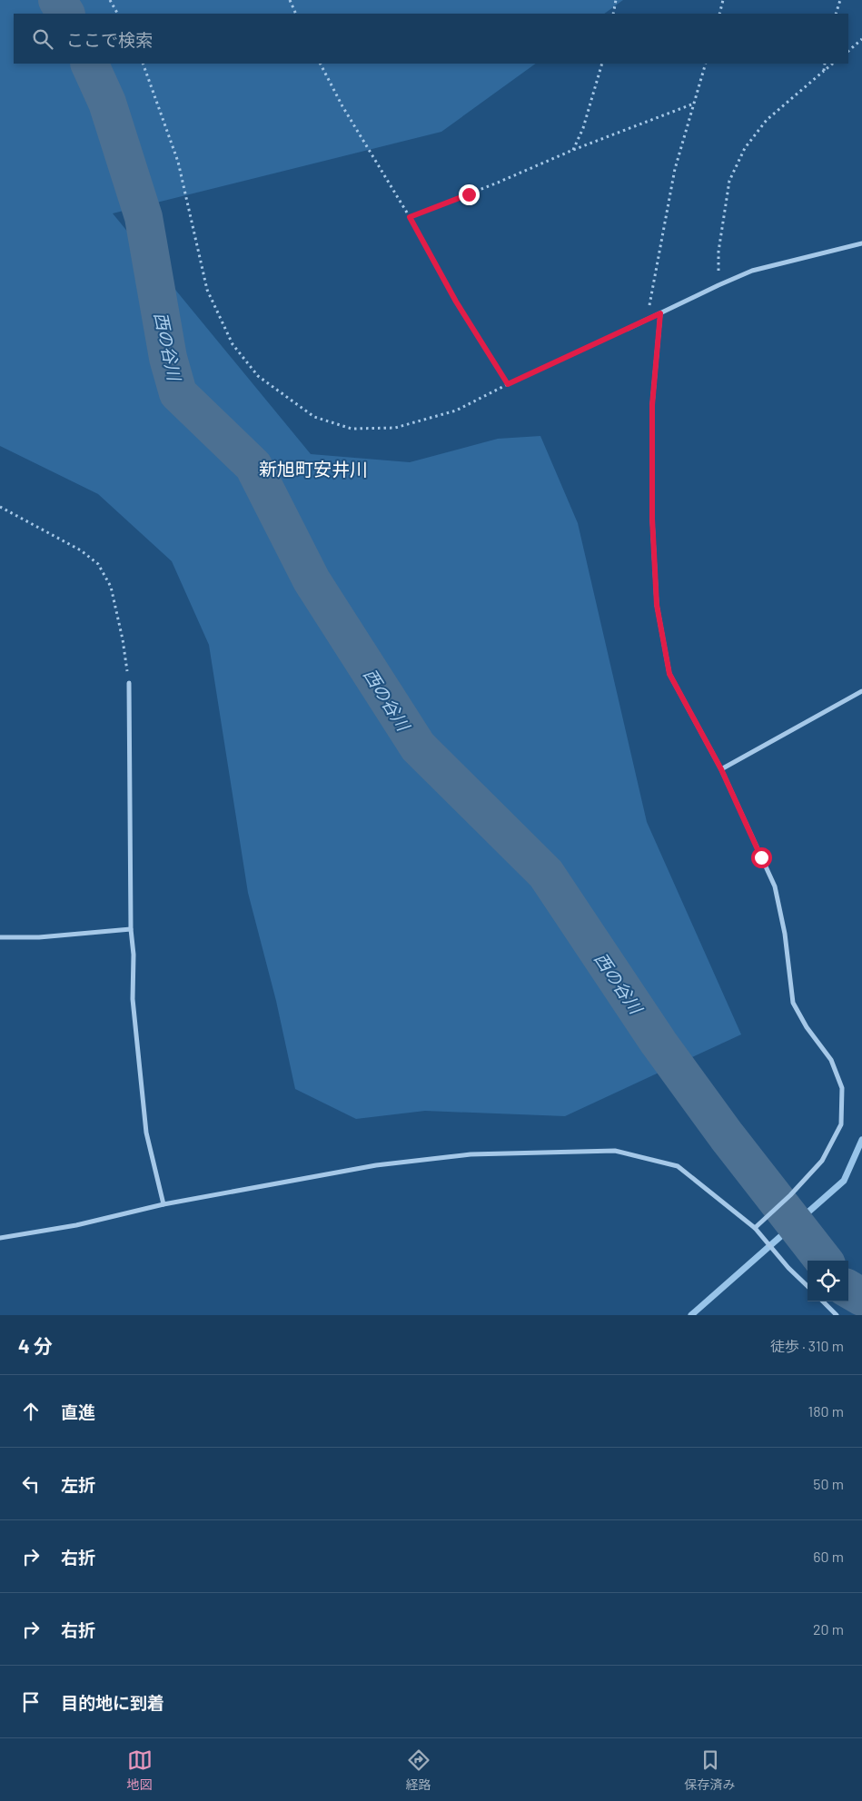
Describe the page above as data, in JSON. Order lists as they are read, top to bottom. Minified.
{"districts":["新旭町安井川"],"water":["西の谷川"],"page":{"search":"ここで検索","heading":["4 分","徒歩 · 310 m"],"list":[["直進","180 m"],["左折","50 m"],["右折","60 m"],["右折","20 m"],"目的地に到着"],"nav":["地図","経路","保存済み"]}}
